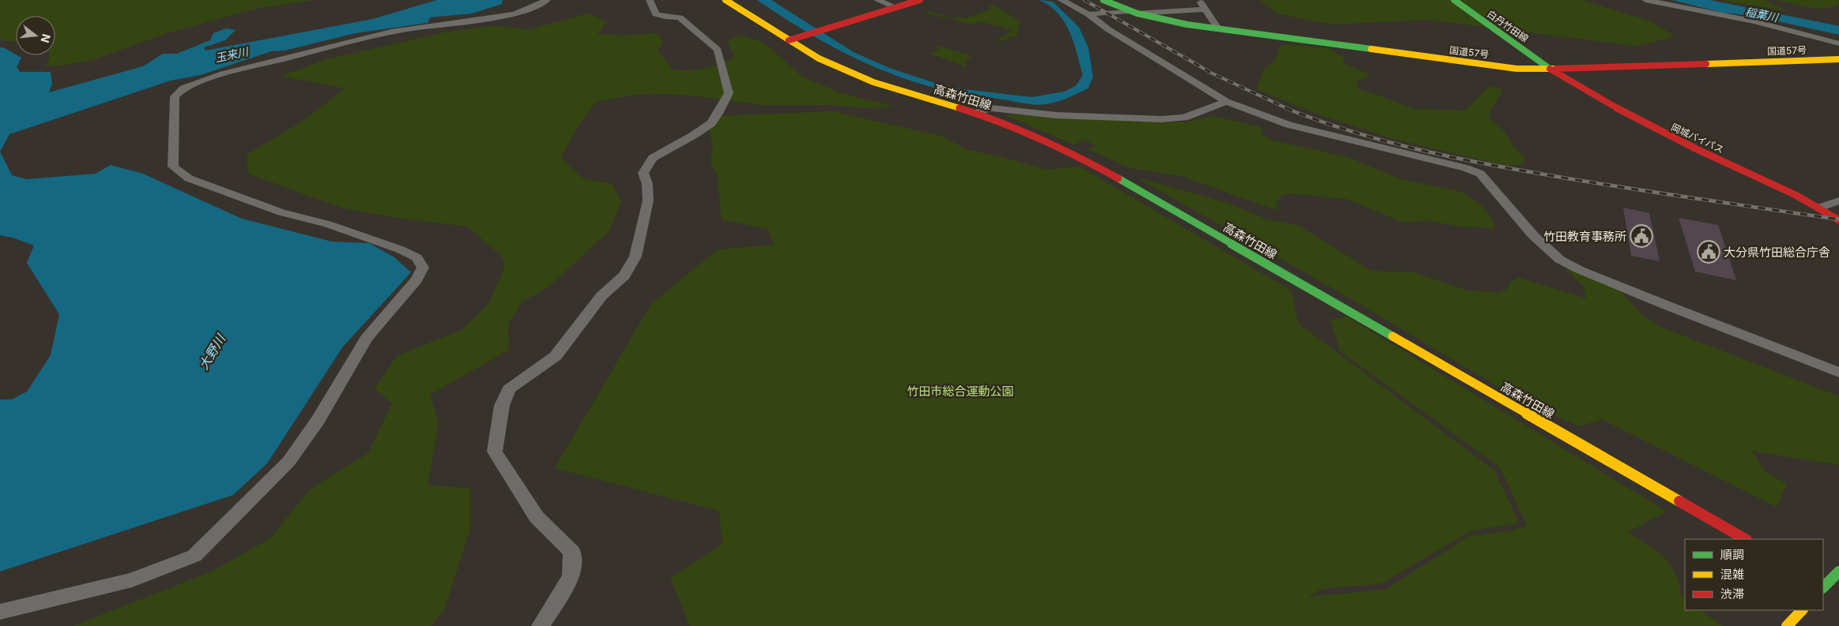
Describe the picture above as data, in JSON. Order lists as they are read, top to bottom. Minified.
{"streets":{"main road":["白丹竹田線","国道57号","高森竹田線","岡城バイパス"]},"crossings":[["白丹竹田線","国道57号"],["白丹竹田線","岡城バイパス"],["国道57号","岡城バイパス"]],"water":["稲葉川","玉来川","大野川"],"parks":["竹田市総合運動公園"],"places":{"public building":["竹田教育事務所","大分県竹田総合庁舎"]},"legend":["順調","混雑","渋滞"],"north":"right"}
